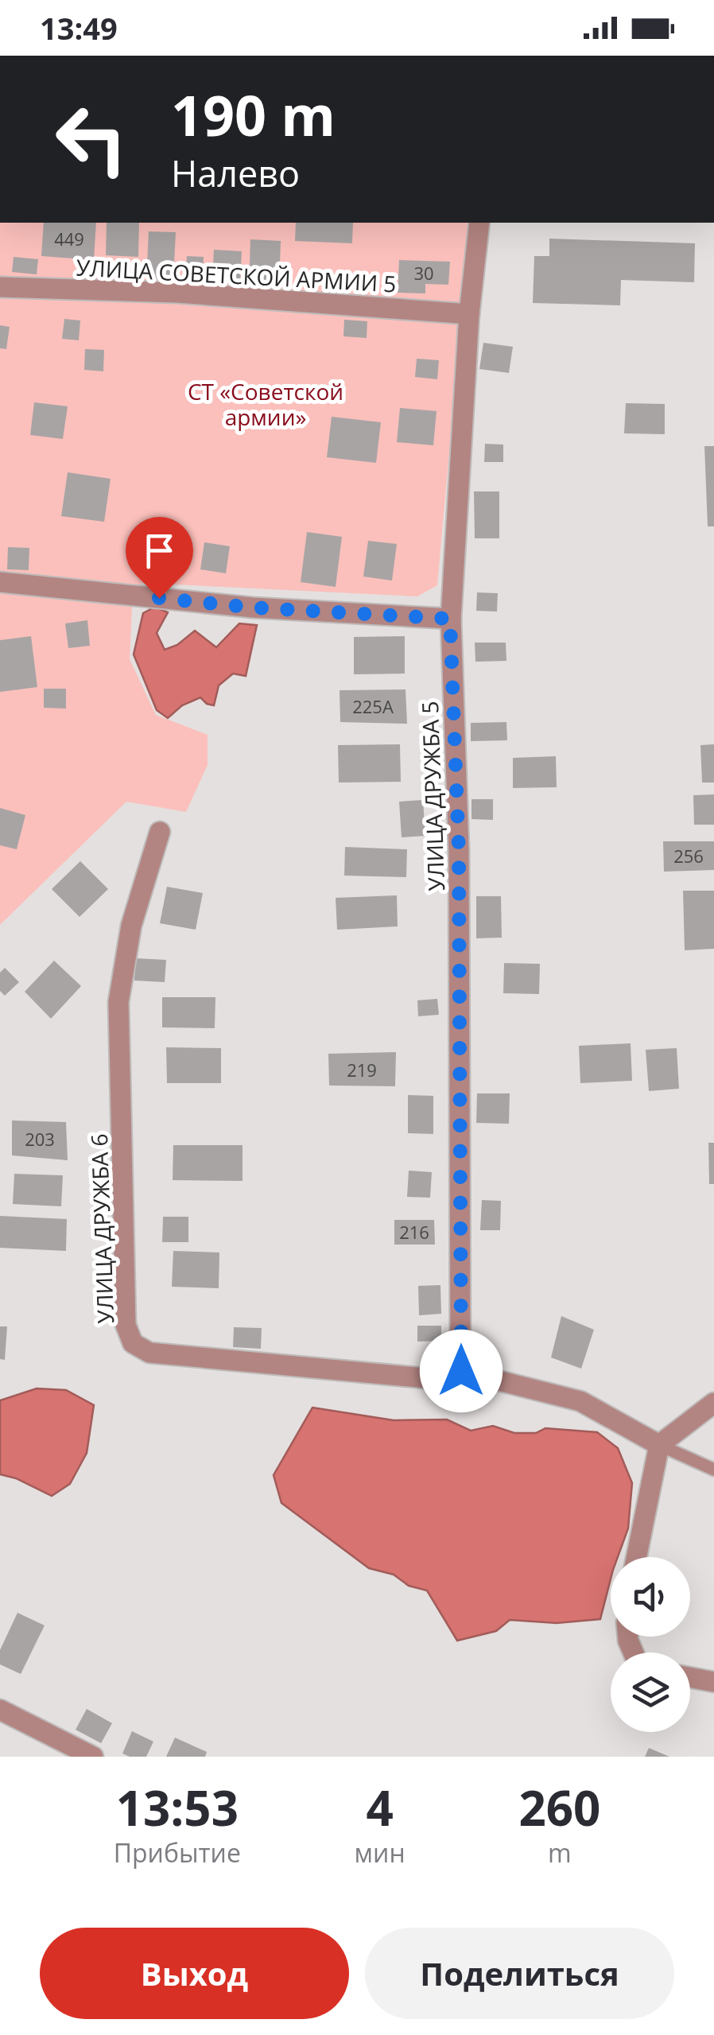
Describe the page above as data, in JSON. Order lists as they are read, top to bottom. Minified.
{"streets":{"street":["УЛИЦА СОВЕТСКОЙ АРМИИ 5","УЛИЦА ДРУЖБА 5","УЛИЦА ДРУЖБА 6"]},"crossings":[["УЛИЦА СОВЕТСКОЙ АРМИИ 5","УЛИЦА ДРУЖБА 5"],["УЛИЦА ДРУЖБА 5","УЛИЦА ДРУЖБА 6"]],"parks":["СТ «Советской армии»"],"house_numbers":["449","30","225А","256","219","203","216"],"page":{"status":"13:49","turn":["190 m","Налево"],"eta":["13:53","Прибытие","4","мин","260","m"],"buttons":["Выход","Поделиться"]}}
